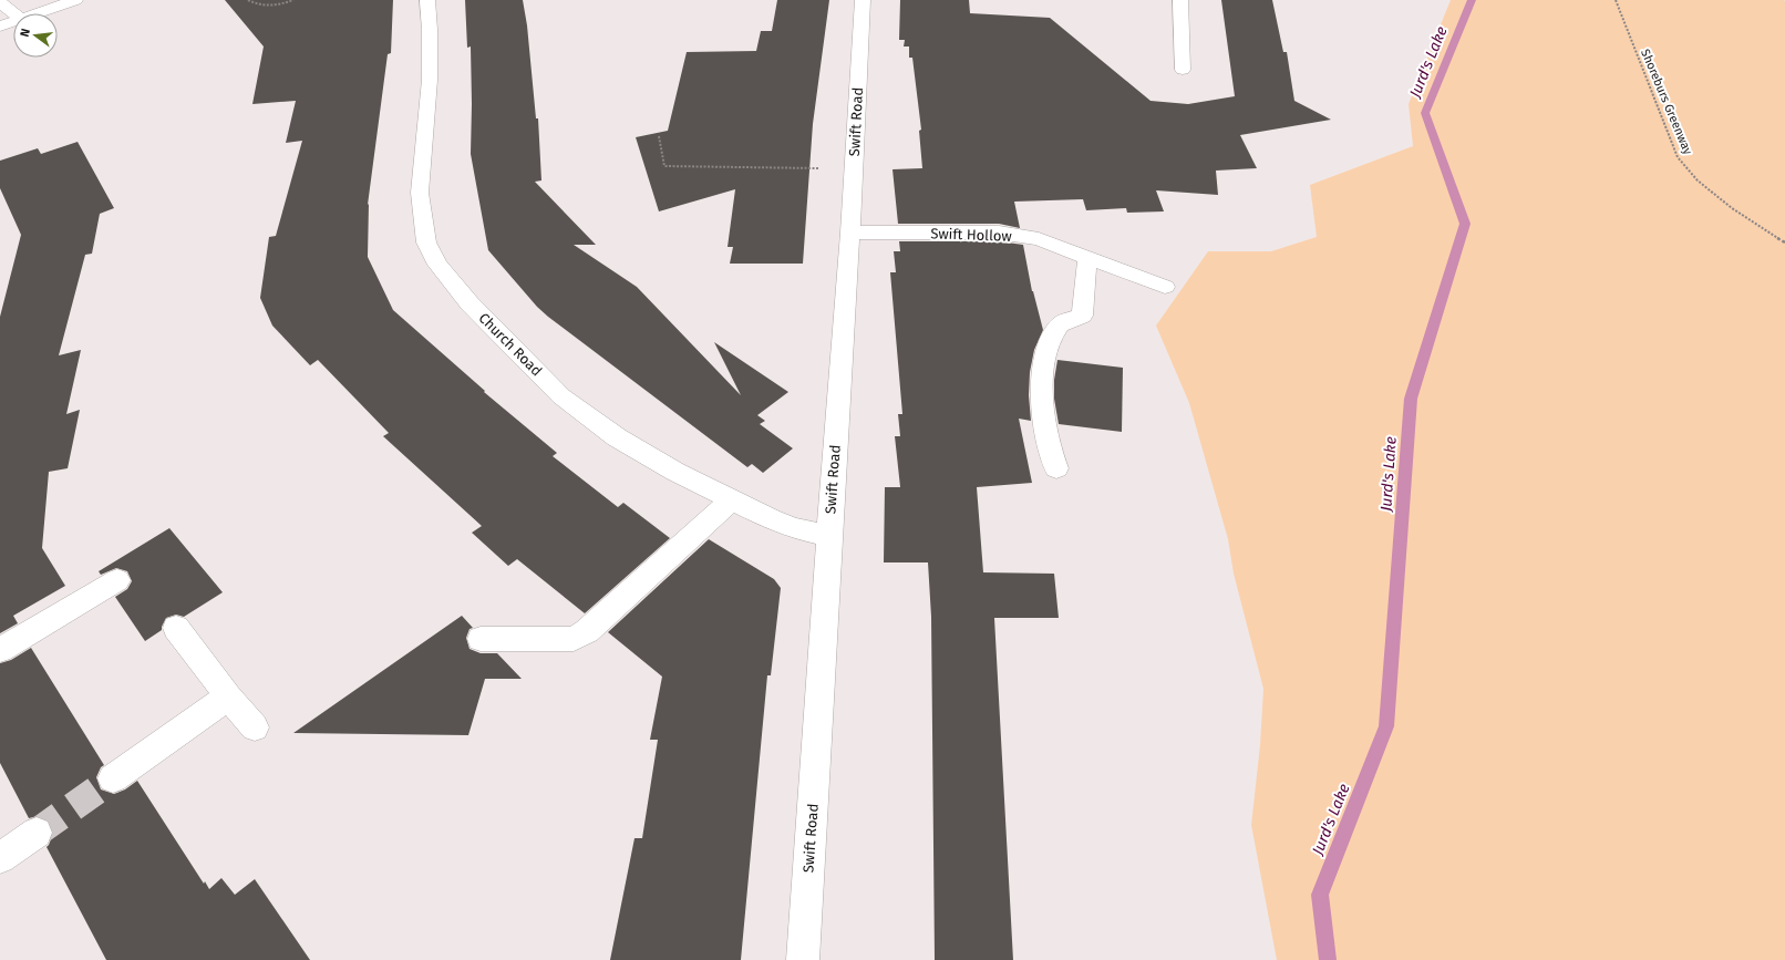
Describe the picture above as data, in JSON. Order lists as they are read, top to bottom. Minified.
{"streets":{"street":["Swift Road","Swift Hollow","Church Road"],"path":["Shoreburs Greenway"]},"crossings":[["Swift Road","Swift Hollow"],["Swift Road","Church Road"]],"water":["Jurd's Lake"],"north":"left"}
